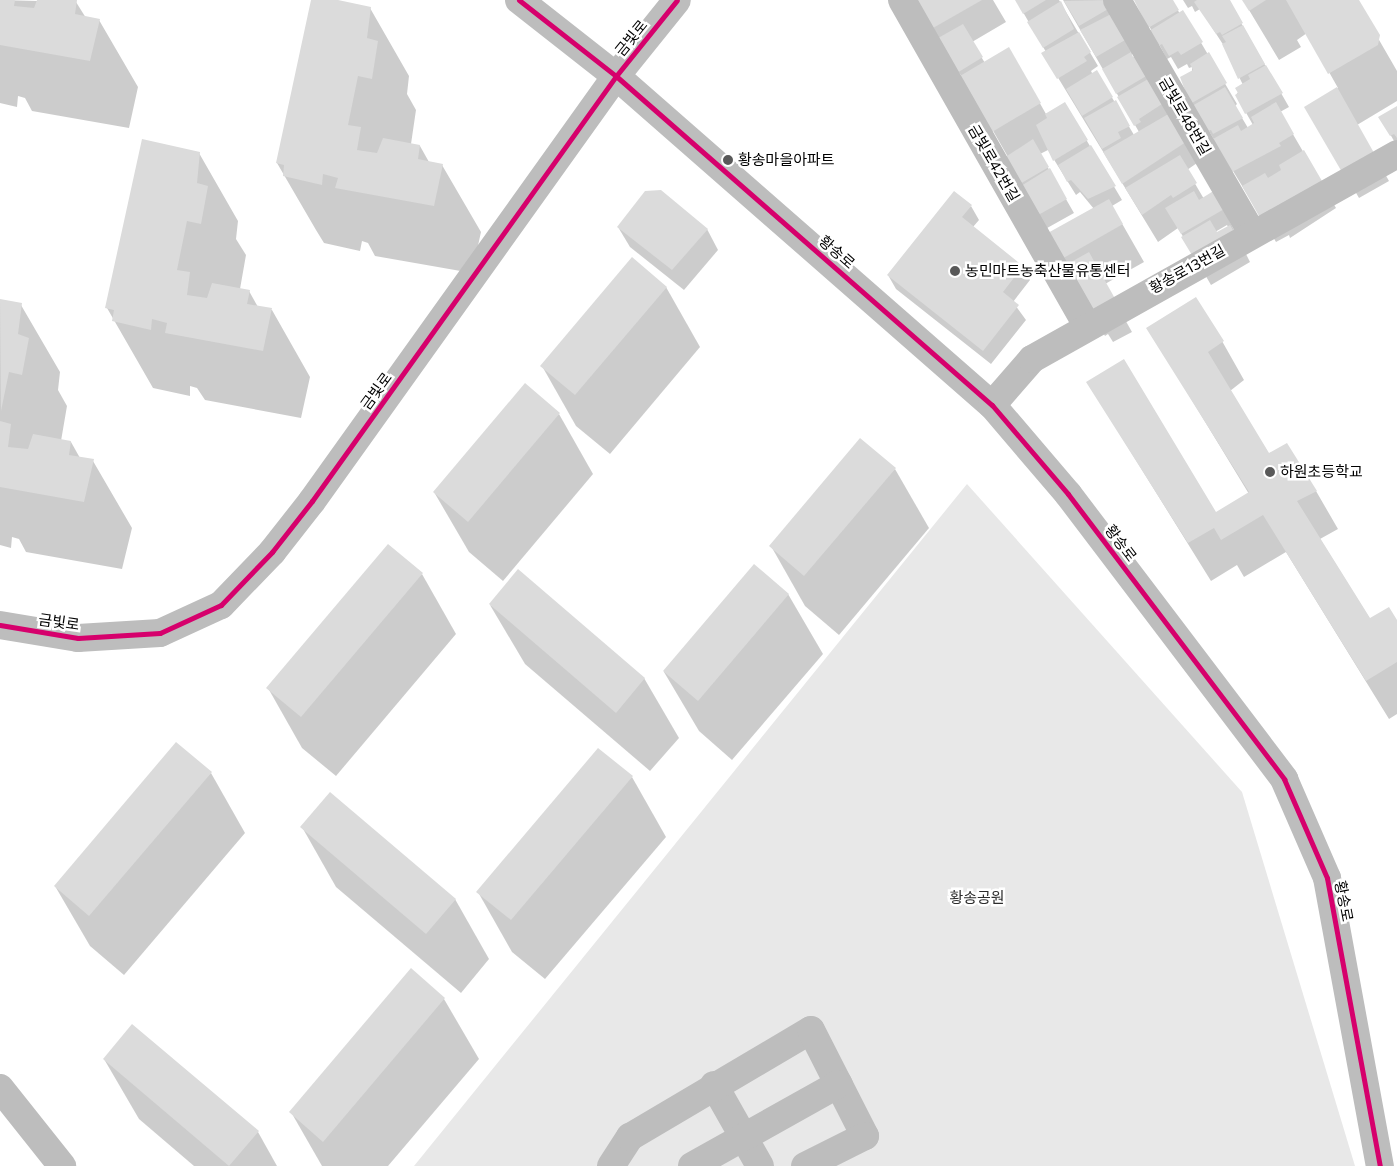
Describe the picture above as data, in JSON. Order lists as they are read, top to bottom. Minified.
{"streets":{"street":["금빛로","금빛로48번길","금빛로42번길","황송로","황송로13번길"]},"crossings":[["금빛로","황송로"],["금빛로48번길","황송로13번길"],["금빛로42번길","황송로13번길"],["황송로","황송로13번길"]],"parks":["황송공원"],"places":["황송마을아파트","농민마트농축산물유통센터","하원초등학교"]}
